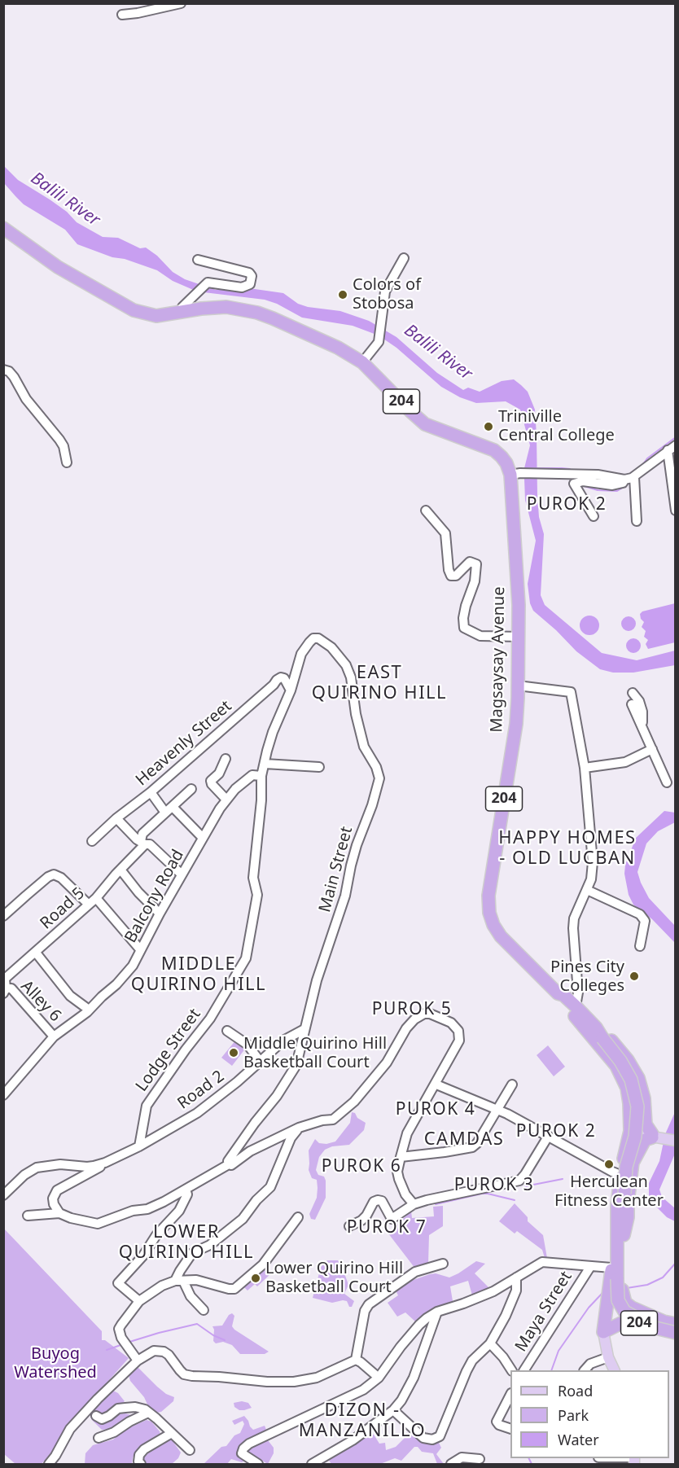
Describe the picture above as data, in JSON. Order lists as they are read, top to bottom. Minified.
{"streets":{"highway":["204","Magsaysay Avenue"],"street":["Heavenly Street","Main Street","Balcony Road","Road 5","Alley 6","Lodge Street","Road 2","Maya Street"]},"crossings":[["204","Magsaysay Avenue"],["Heavenly Street","Main Street"],["Main Street","Road 2"],["Balcony Road","Alley 6"],["Balcony Road","Lodge Street"],["Road 5","Alley 6"],["Lodge Street","Road 2"]],"districts":["PUROK 2","EAST QUIRINO HILL","HAPPY HOMES - OLD LUCBAN","MIDDLE QUIRINO HILL","PUROK 5","PUROK 4","PUROK 2","CAMDAS","PUROK 6","PUROK 3","PUROK 7","LOWER QUIRINO HILL","DIZON - MANZANILLO"],"water":["Balili River"],"parks":["Buyog Watershed"],"places":["Colors of Stobosa","Triniville Central College","Pines City Colleges","Middle Quirino Hill Basketball Court","Herculean Fitness Center","Lower Quirino Hill Basketball Court"],"legend":["Road","Park","Water"]}
